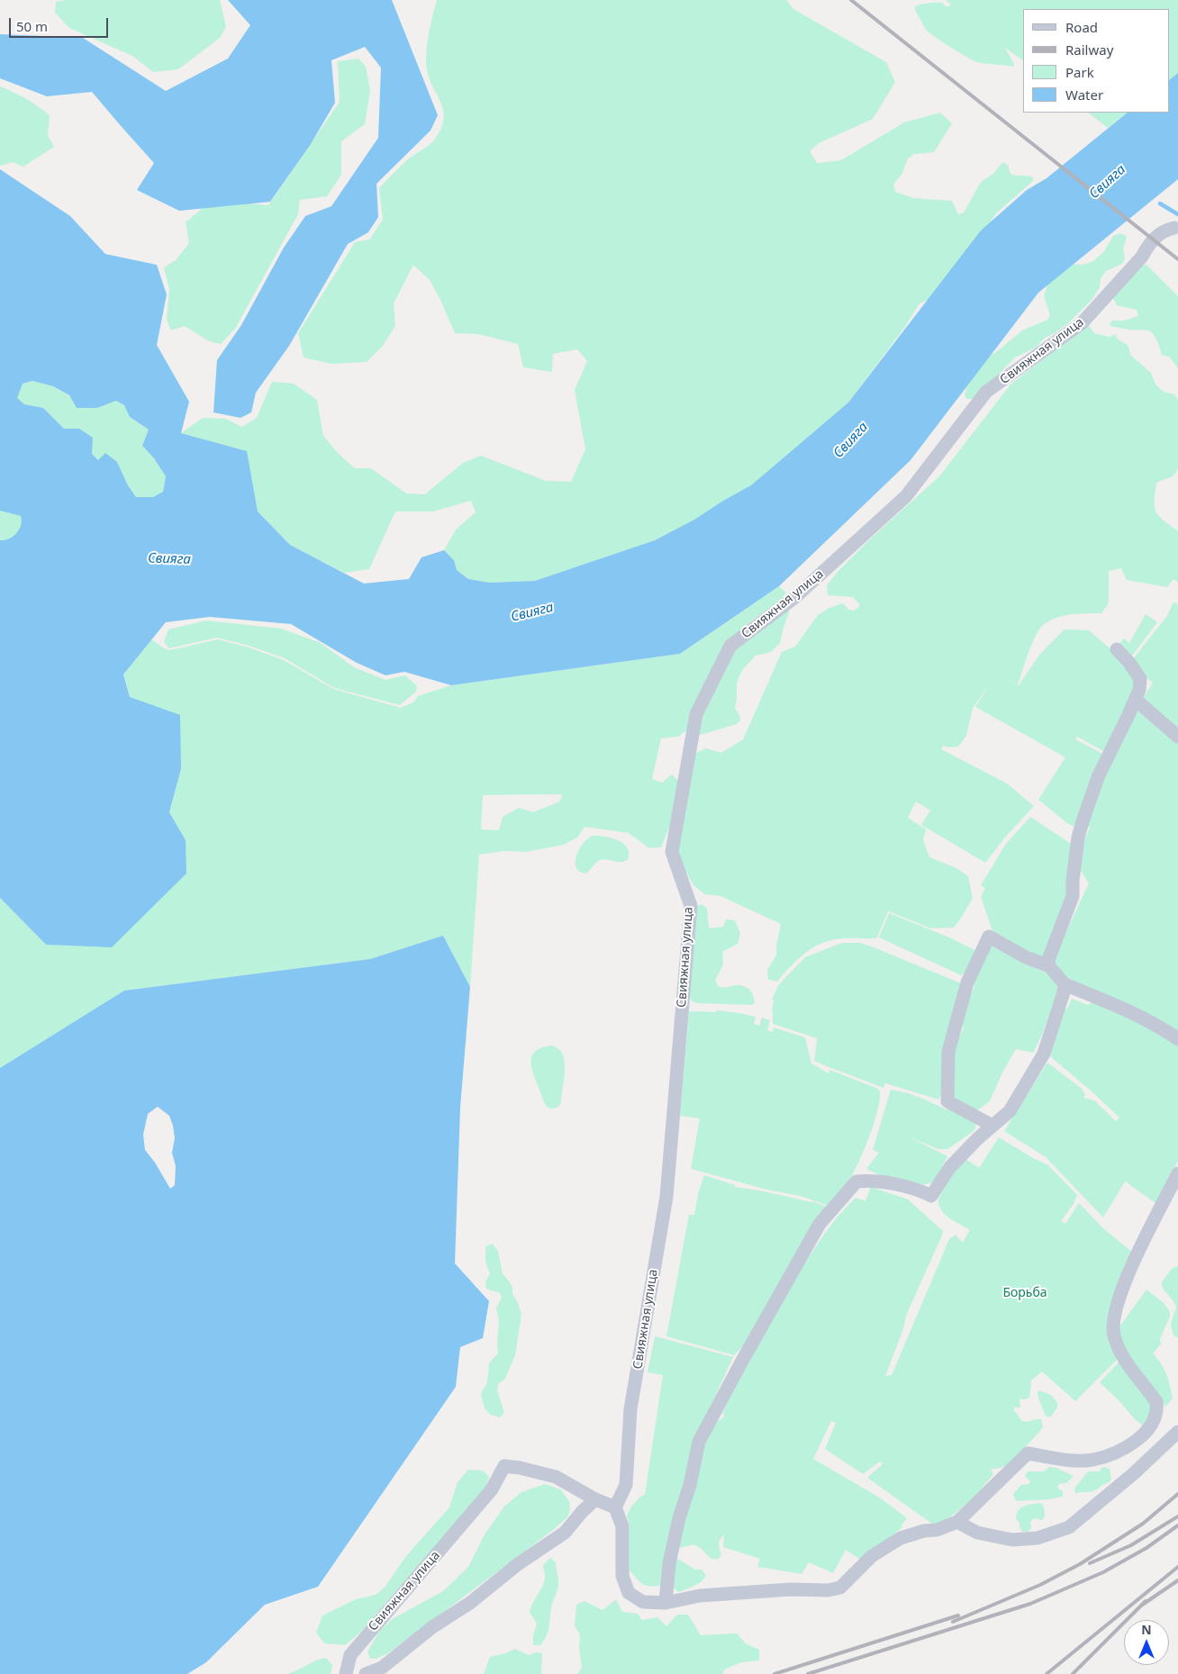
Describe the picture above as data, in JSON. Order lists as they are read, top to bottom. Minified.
{"streets":{"street":["Свияжная улица"]},"water":["Свияга"],"parks":["Борьба"],"legend":["Road","Railway","Park","Water"],"scale_bar":"50 m","north":"top"}
